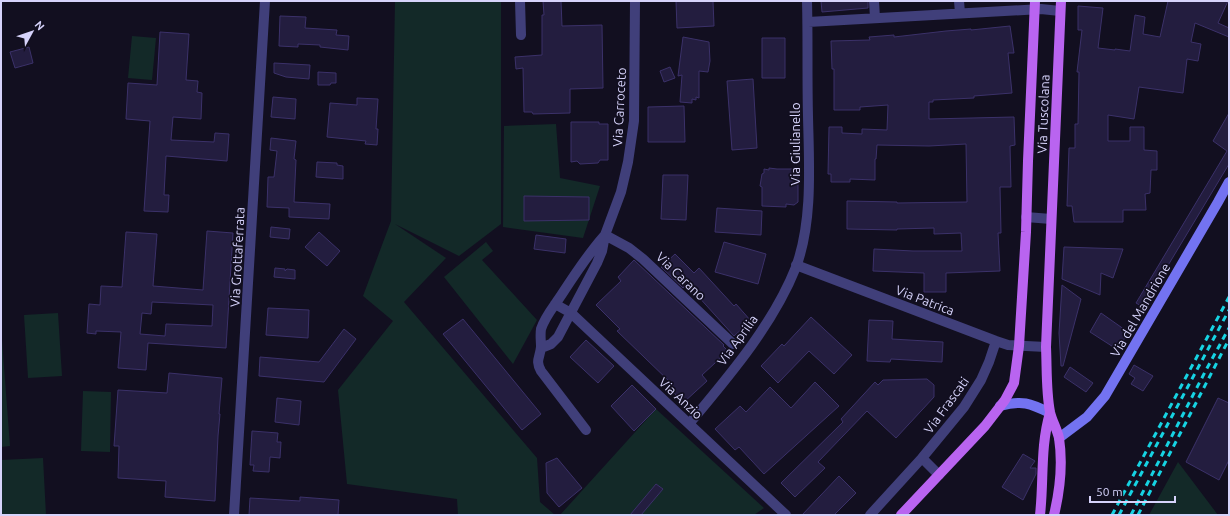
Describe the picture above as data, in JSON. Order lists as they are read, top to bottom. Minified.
{"streets":{"main road":["Via Tuscolana"],"street":["Via Carroceto","Via Giulianello","Via Grottaferrata","Via Carano","Via Patrica","Via del Mandrione","Via Aprilia","Via Anzio","Via Frascati"]},"crossings":[["Via Carroceto","Via Carano"],["Via Carroceto","Via Anzio"],["Via Tuscolana","Via Patrica"],["Via Tuscolana","Via del Mandrione"],["Via Giulianello","Via Patrica"],["Via Giulianello","Via Aprilia"],["Via Patrica","Via Aprilia"],["Via Patrica","Via Frascati"],["Via Aprilia","Via Anzio"]],"scale_bar":"50 m","north":"top right"}
